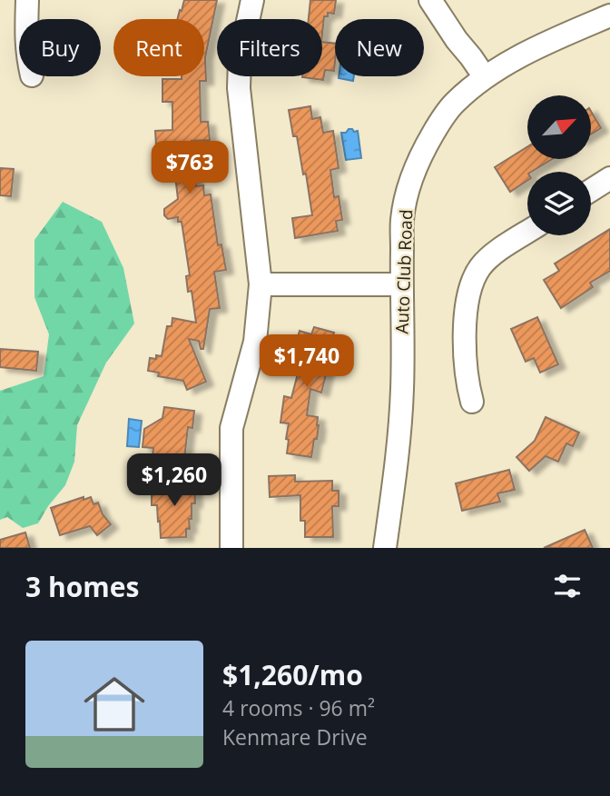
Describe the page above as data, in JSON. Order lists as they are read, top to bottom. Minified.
{"streets":{"street":["Auto Club Road"]},"north":"top right","page":{"chip":["Buy","Rent","Filters","New"],"price":["$763","$1,740","$1,260"],"heading":"3 homes","list":[{"name":"$1,260/mo","note":"4 rooms · 96 m² · Kenmare Drive"}]}}
